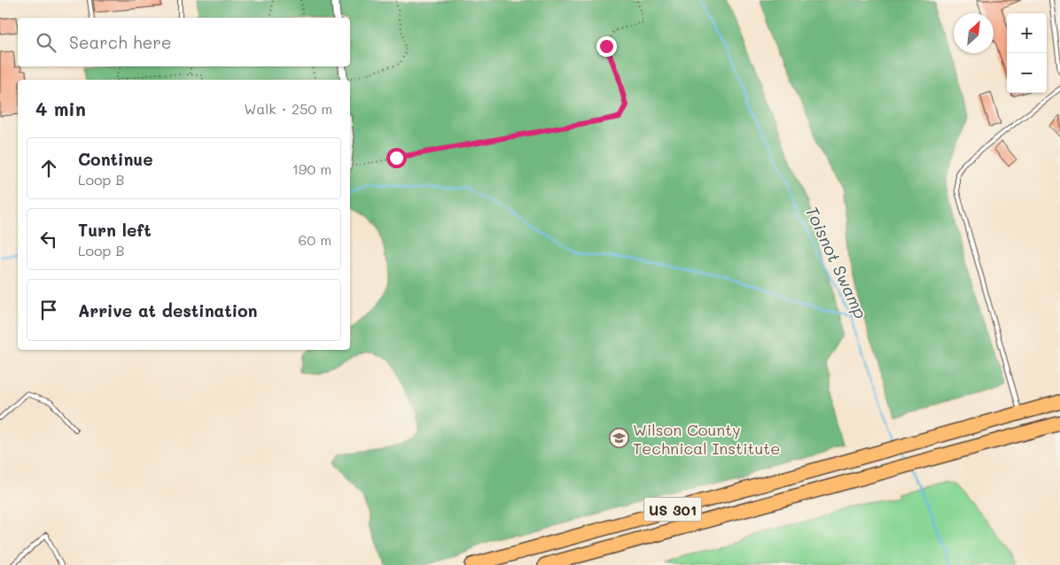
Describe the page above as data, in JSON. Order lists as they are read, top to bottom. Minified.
{"streets":{"highway":["US 301"]},"water":["Toisnot Swamp"],"places":{"school or university":["Wilson County Technical Institute"]},"north":"top right","page":{"map_buttons":["+","−"],"search":"Search here","heading":["4 min","Walk · 250 m"],"list":[["Continue","Loop B","190 m"],["Turn left","Loop B","60 m"],"Arrive at destination"]}}
